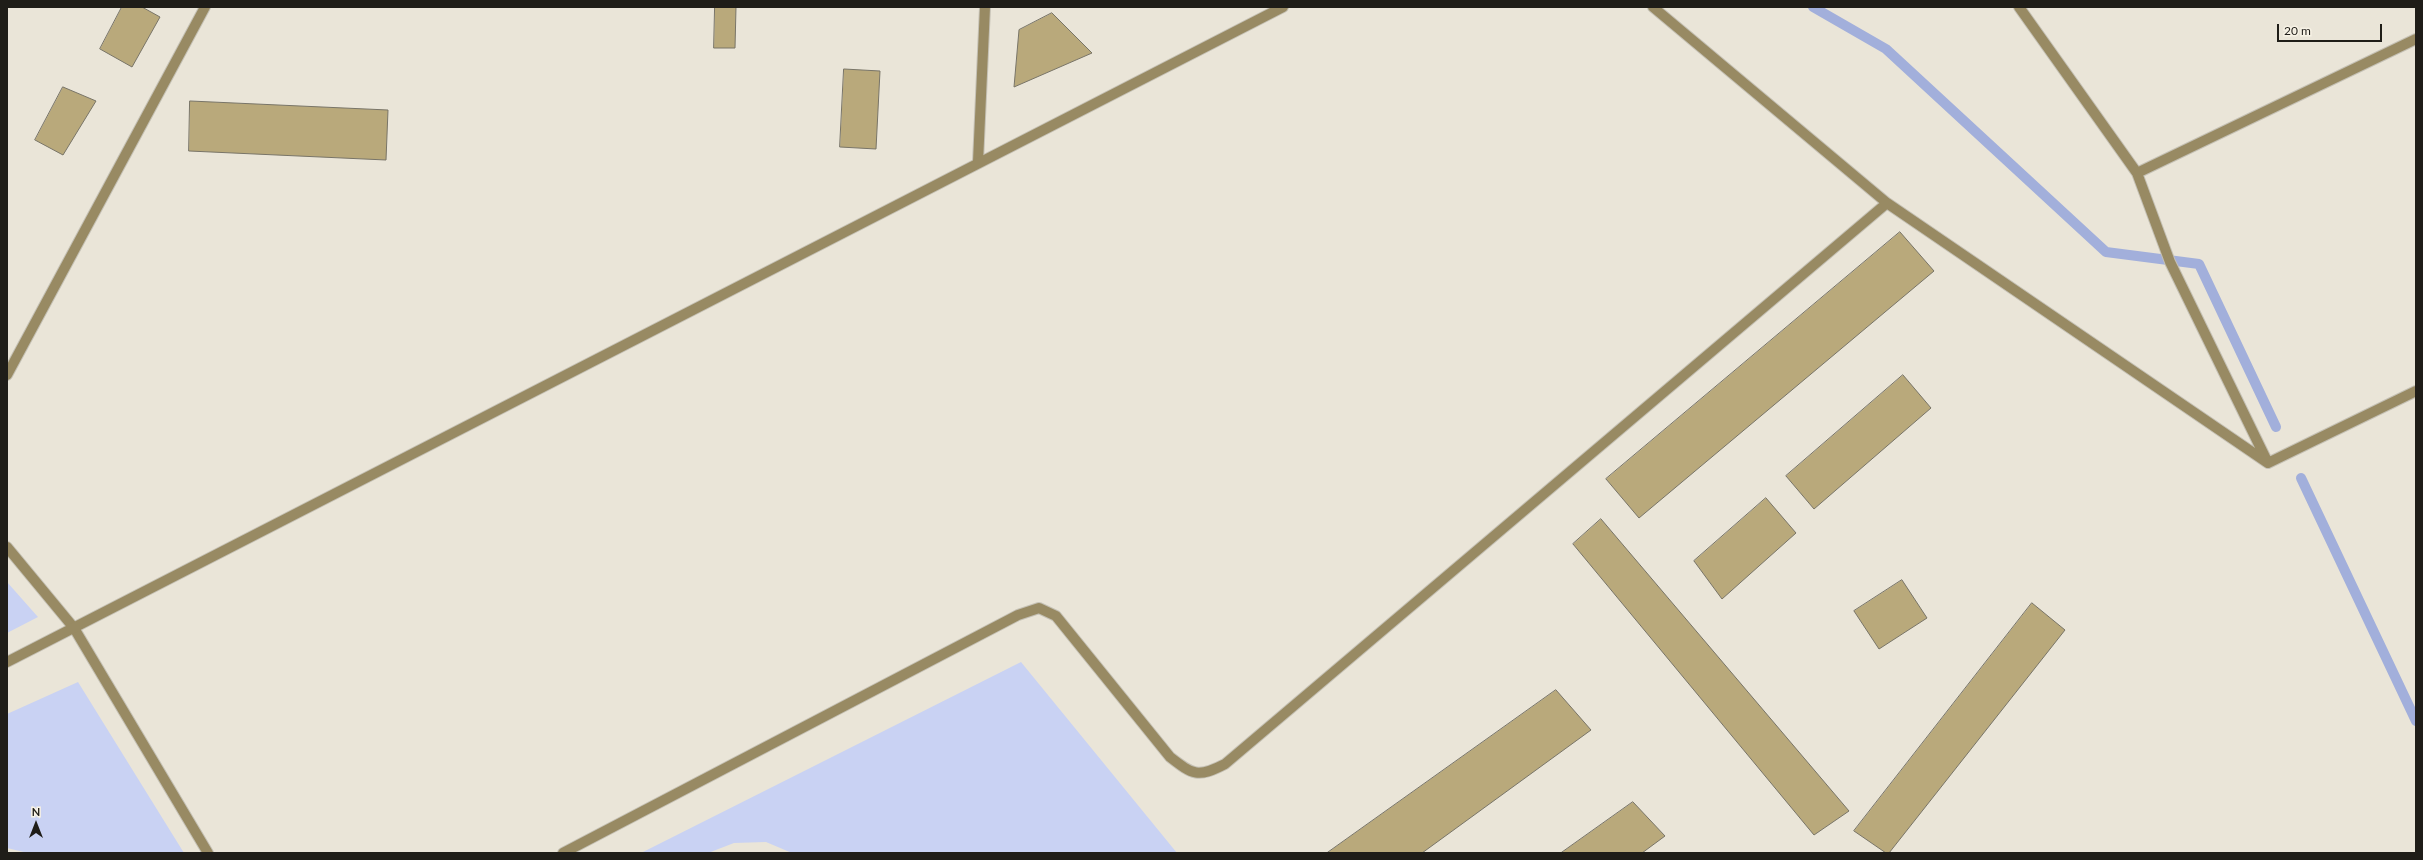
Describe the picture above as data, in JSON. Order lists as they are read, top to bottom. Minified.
{"scale_bar":"20 m","north":"top"}
